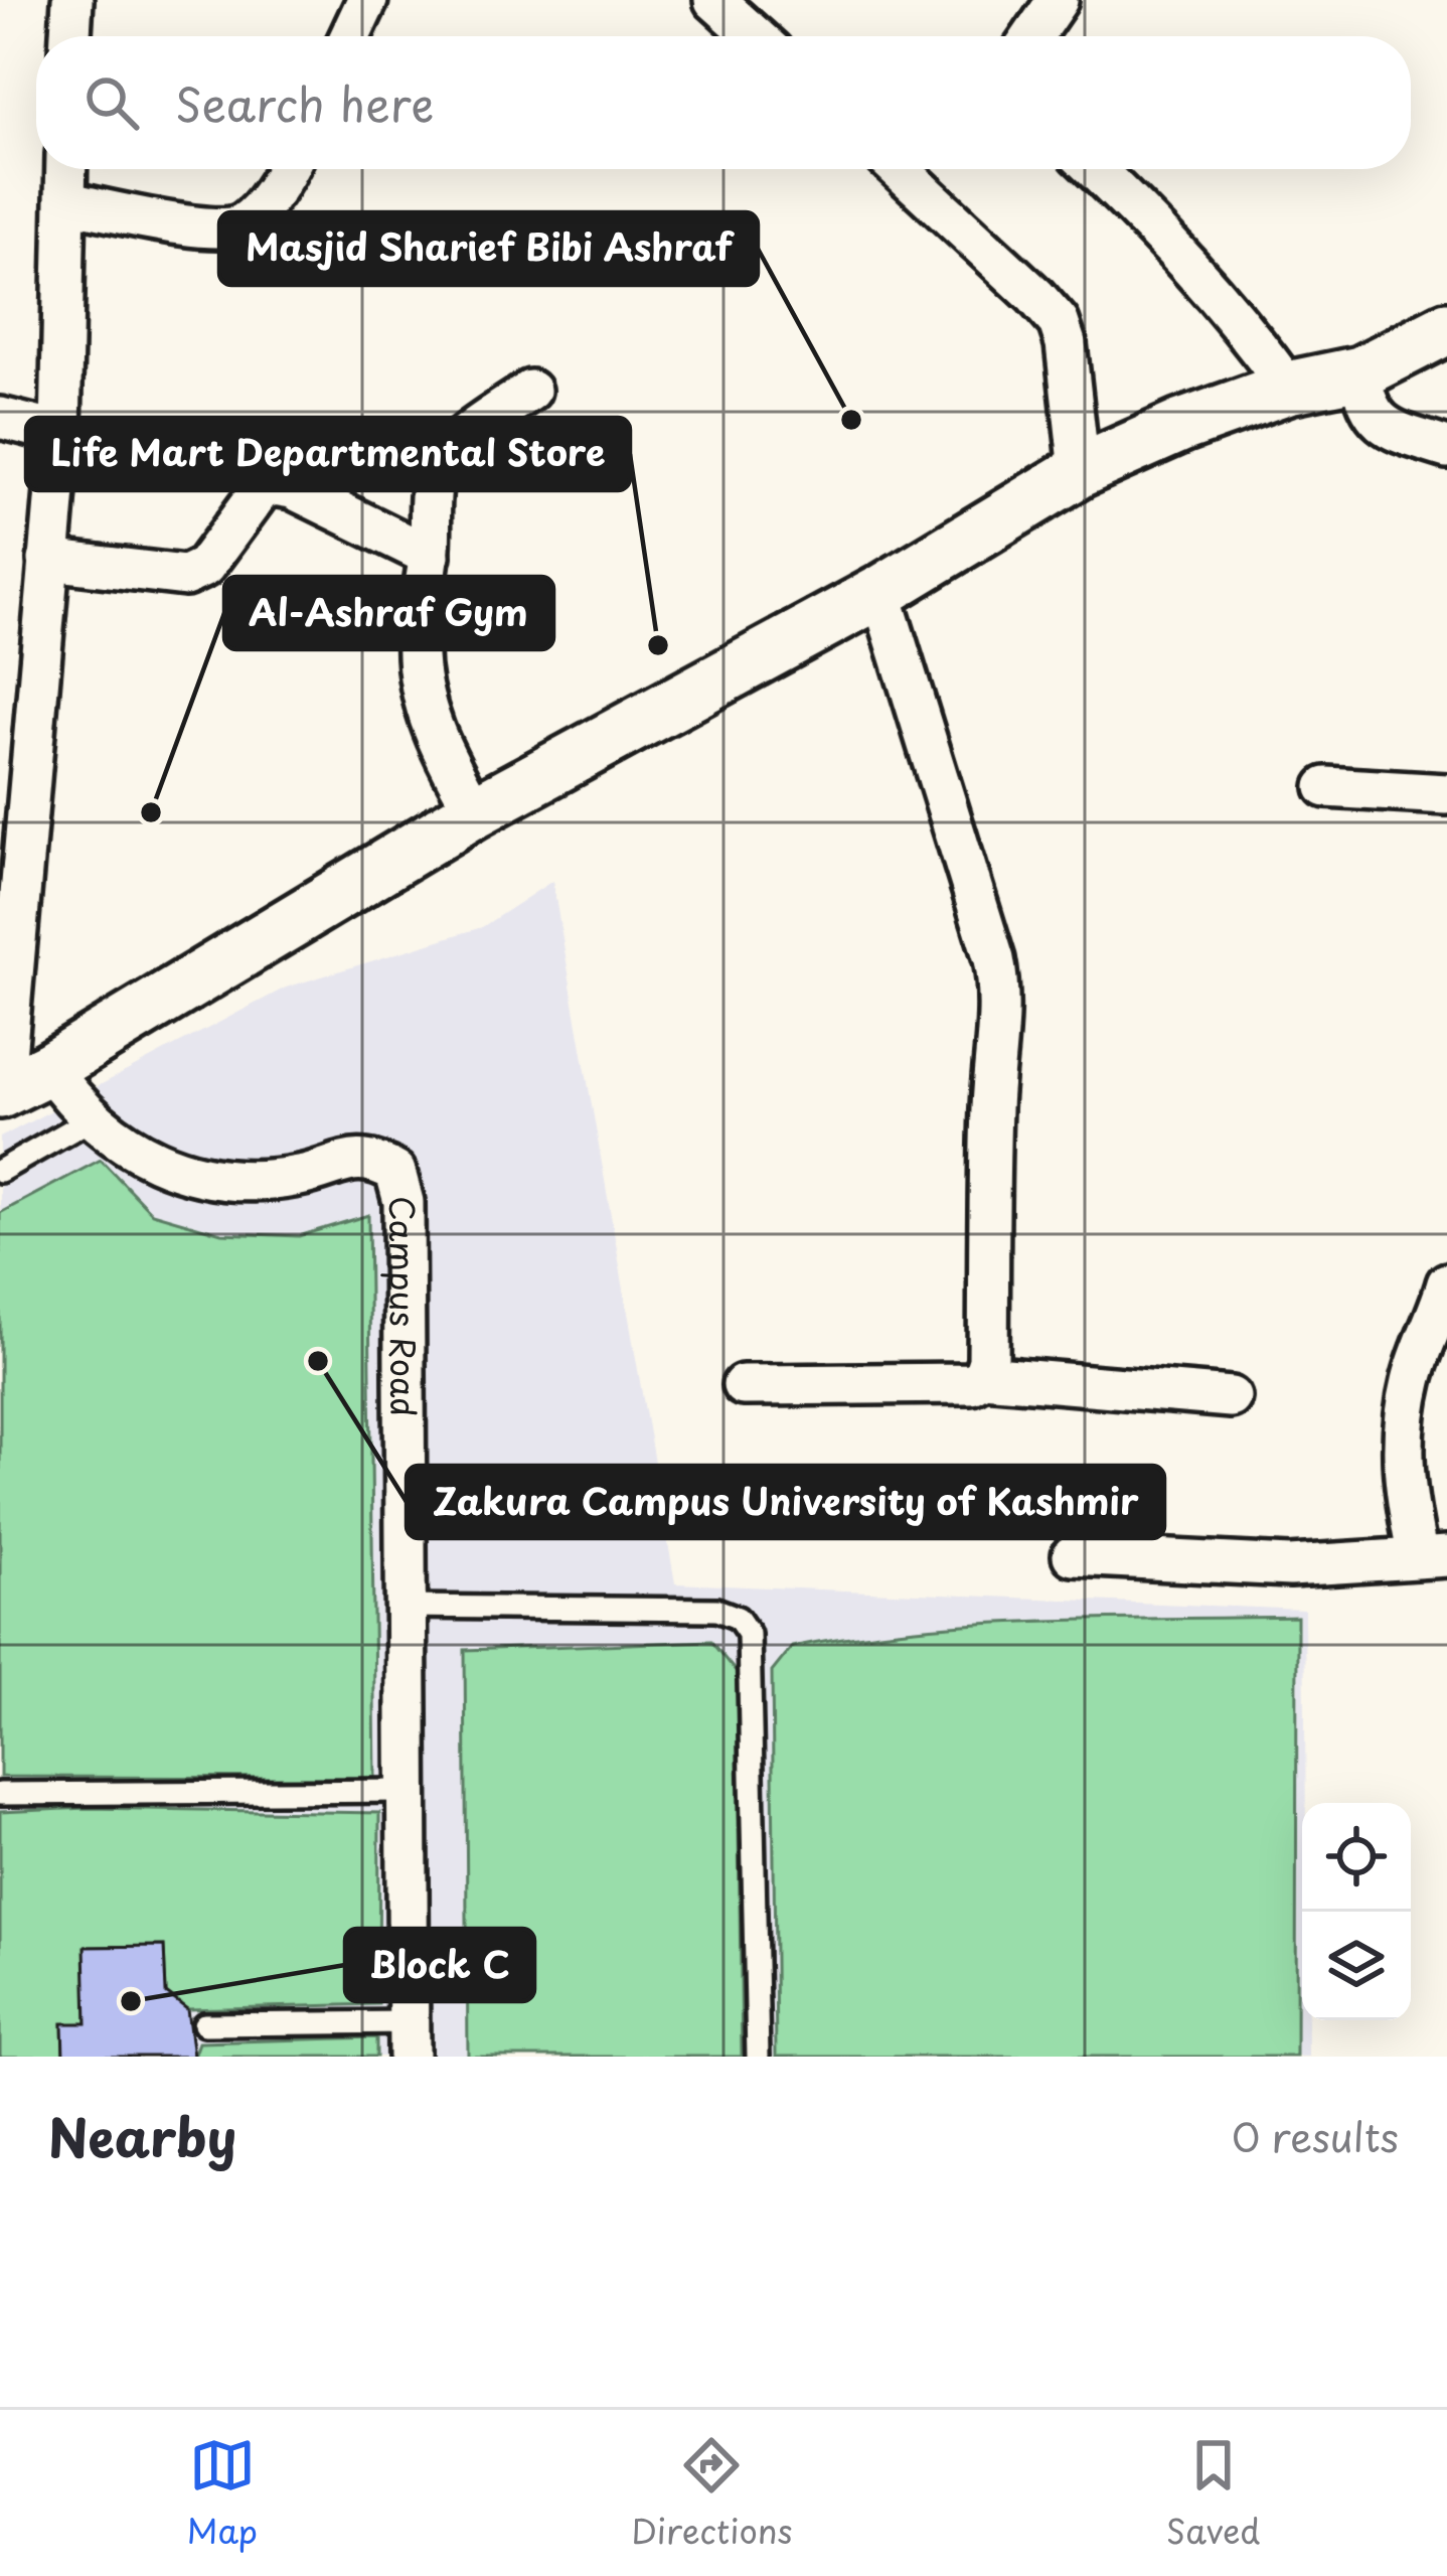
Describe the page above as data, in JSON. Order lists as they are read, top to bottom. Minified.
{"streets":{"street":["Campus Road"]},"places":["Masjid Sharief Bibi Ashraf","Life Mart Departmental Store","Al-Ashraf Gym","Zakura Campus University of Kashmir","Block C"],"page":{"search":"Search here","heading":["Nearby","0 results"],"nav":["Map","Directions","Saved"]}}
